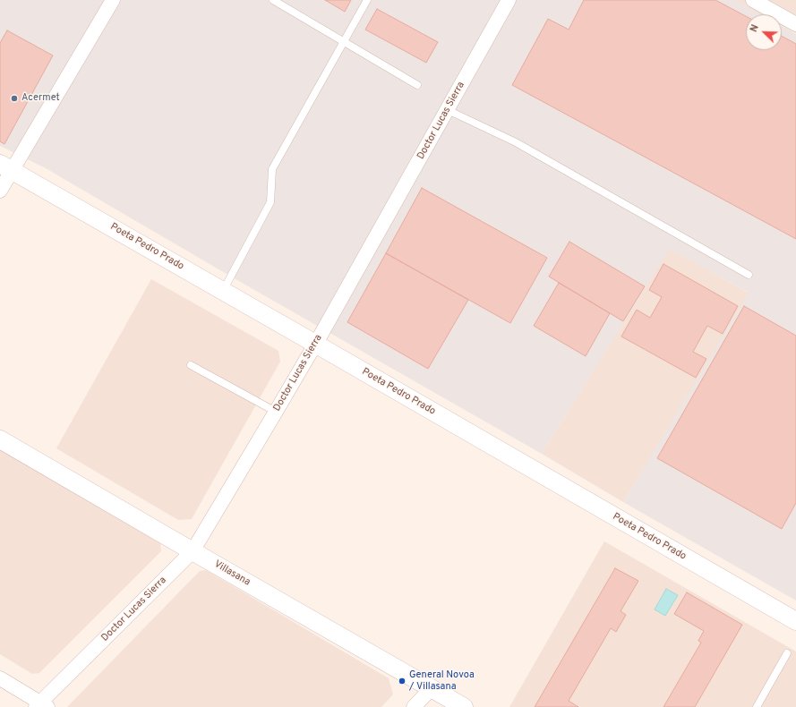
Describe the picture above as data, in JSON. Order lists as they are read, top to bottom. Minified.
{"streets":{"street":["Doctor Lucas Sierra","Poeta Pedro Prado","Villasana"]},"crossings":[["Doctor Lucas Sierra","Poeta Pedro Prado"],["Doctor Lucas Sierra","Villasana"]],"places":["Acermet","General Novoa / Villasana"],"north":"top left"}
